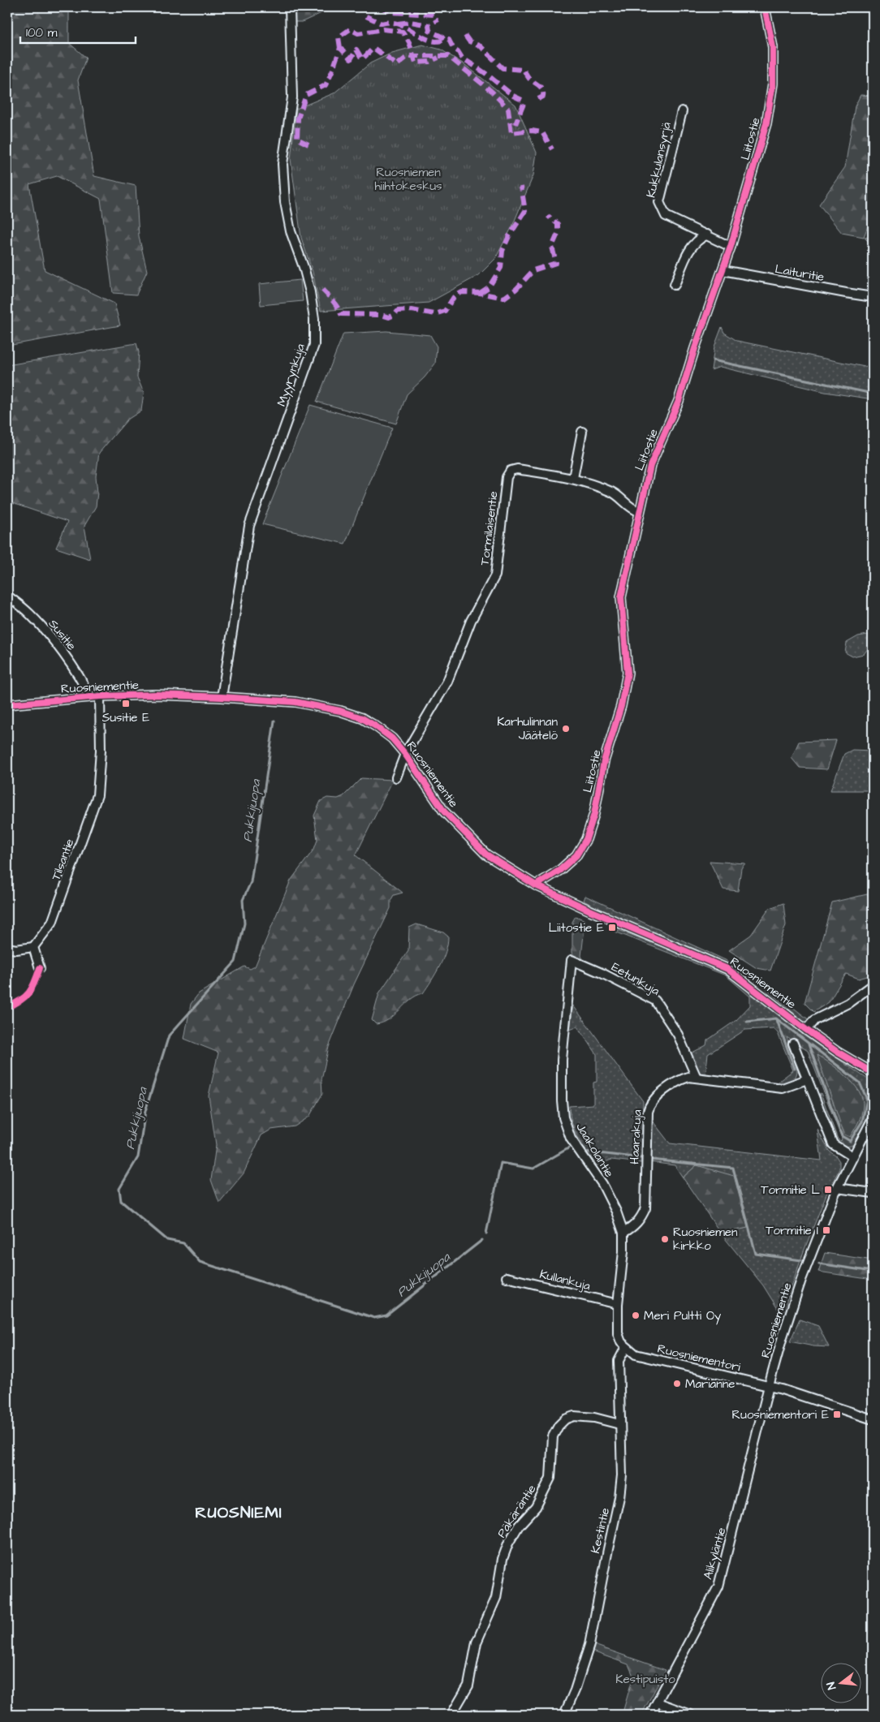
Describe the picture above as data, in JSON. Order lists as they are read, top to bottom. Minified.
{"streets":{"street":["Liitostie","Kukkulansyrjä","Laituritie","Myyrynkuja","Tormilaisentie","Susitie","Ruosniementie","Tilsantie","Eetunkuja","Haarakuja","Jaakolantie","Kullankuja","Ruosniementori","Päkäräntie","Kestintie","Alikyläntie"]},"crossings":[["Liitostie","Kukkulansyrjä"],["Liitostie","Laituritie"],["Liitostie","Tormilaisentie"],["Liitostie","Ruosniementie"],["Myyrynkuja","Ruosniementie"],["Tormilaisentie","Ruosniementie"],["Susitie","Ruosniementie"],["Ruosniementie","Tilsantie"],["Ruosniementie","Ruosniementori"],["Ruosniementie","Alikyläntie"],["Eetunkuja","Haarakuja"],["Eetunkuja","Jaakolantie"],["Haarakuja","Jaakolantie"],["Jaakolantie","Kullankuja"],["Jaakolantie","Ruosniementori"],["Jaakolantie","Kestintie"],["Ruosniementori","Kestintie"],["Ruosniementori","Alikyläntie"],["Päkäräntie","Kestintie"]],"districts":["RUOSNIEMI"],"water":["Pukkijuopa"],"parks":["Ruosniemen hiihtokeskus","Kestipuisto"],"places":{"transit":["Susitie E","Liitostie E","Tormitie L","Tormitie I","Ruosniementori E"],"other":["Karhulinnan Jäätelö","Ruosniemen kirkko","Meri Pultti Oy","Marianne"]},"scale_bar":"100 m","north":"left"}
